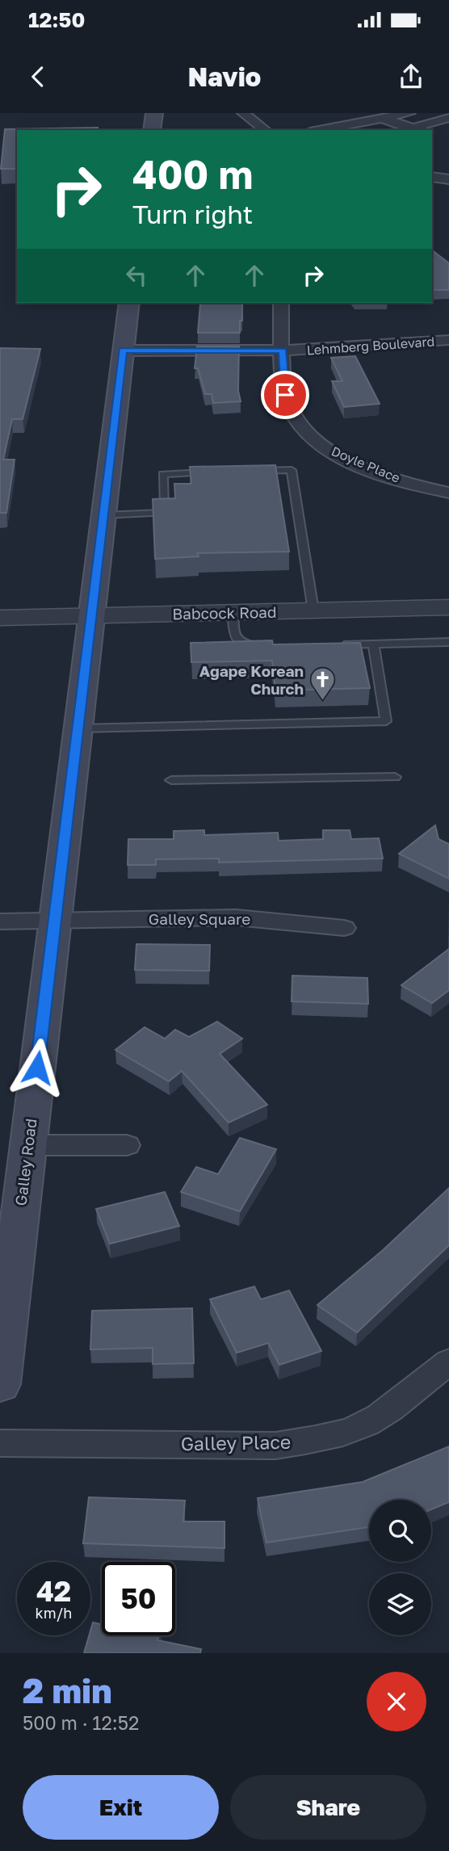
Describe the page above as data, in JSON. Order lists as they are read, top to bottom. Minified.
{"streets":{"main road":["Galley Road"],"street":["Lehmberg Boulevard","Doyle Place","Babcock Road","Galley Square","Galley Place"]},"crossings":[["Lehmberg Boulevard","Doyle Place"],["Lehmberg Boulevard","Galley Road"],["Babcock Road","Galley Road"],["Galley Square","Galley Road"]],"places":{"church":["Agape Korean Church"]},"page":{"status":"12:50","header":"Navio","turn":["400 m","Turn right"],"speed":"42 km/h","limit":"50","heading":["2 min","500 m · 12:52"],"buttons":["Exit","Share"]}}
